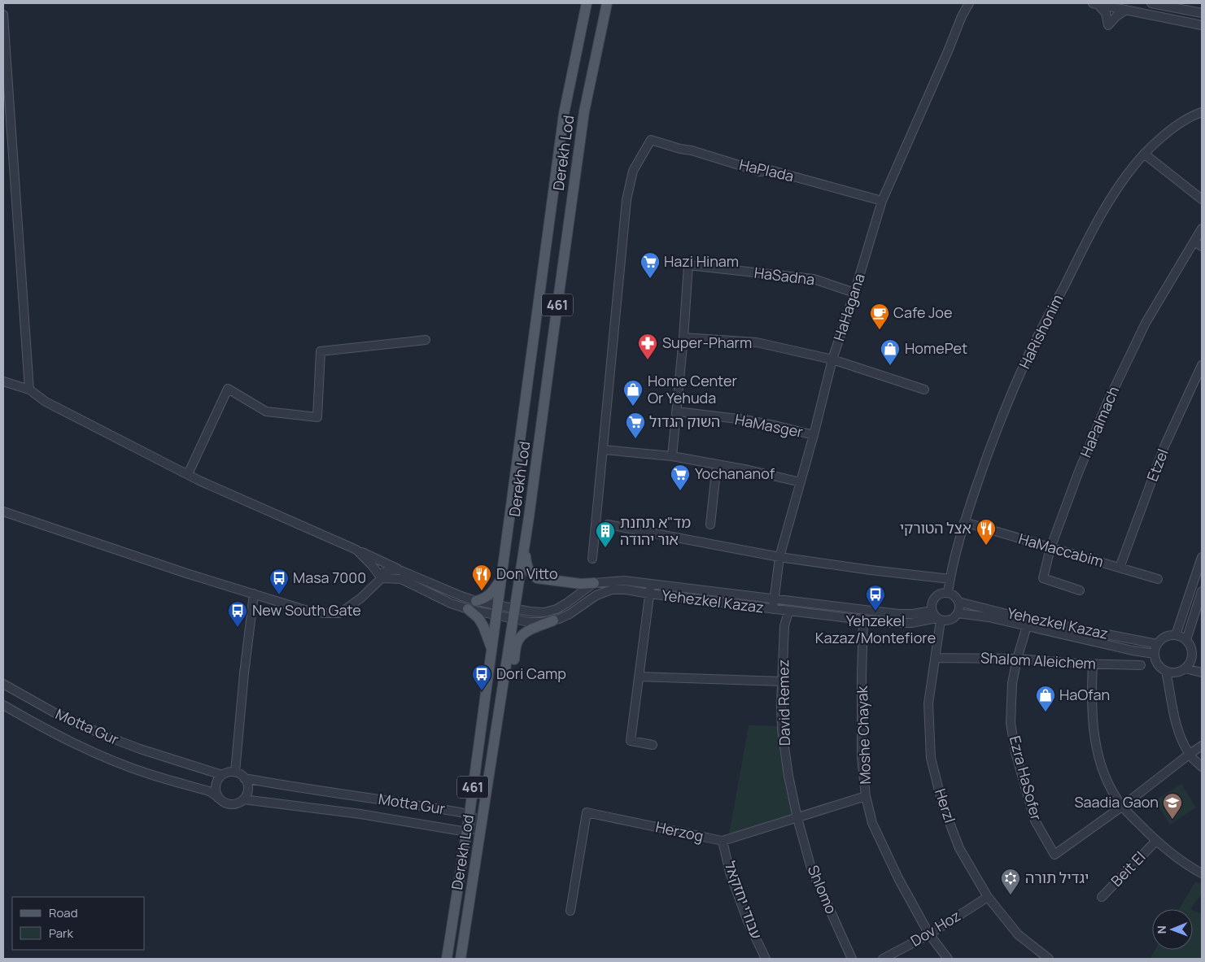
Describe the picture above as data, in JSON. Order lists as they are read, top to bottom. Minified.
{"streets":{"main road":["Derekh Lod","461"],"street":["HaPlada","HaSadna","HaHagana","HaRishonim","HaPalmach","HaMasger","Etzel","HaMaccabim","Yehezkel Kazaz","Shalom Aleichem","David Remez","Motta Gur","Moshe Chayak","Ezra HaSofer","Herzl","Herzog","Beit El","Shlomo","עבודי יחזקאל","Dov Hoz"]},"crossings":[["Derekh Lod","Yehezkel Kazaz"],["Derekh Lod","Motta Gur"],["HaPlada","HaHagana"],["HaSadna","HaHagana"],["HaHagana","HaMasger"],["HaHagana","Yehezkel Kazaz"],["HaRishonim","HaMaccabim"],["HaRishonim","Yehezkel Kazaz"],["HaRishonim","Herzl"],["HaPalmach","HaMaccabim"],["Etzel","HaMaccabim"],["Yehezkel Kazaz","David Remez"],["Yehezkel Kazaz","Moshe Chayak"],["Yehezkel Kazaz","Ezra HaSofer"],["Yehezkel Kazaz","Herzl"],["Shalom Aleichem","Ezra HaSofer"],["Shalom Aleichem","Herzl"],["David Remez","Herzog"],["David Remez","Shlomo"],["Moshe Chayak","Herzog"],["Moshe Chayak","Dov Hoz"],["Herzl","Dov Hoz"],["Herzog","Shlomo"],["Herzog","עבודי יחזקאל"]],"places":{"supermarket":["Hazi Hinam","השוק הגדול","Yochananof"],"cafe":["Cafe Joe"],"pharmacy":["Super-Pharm"],"shop":["HomePet","Home Center Or Yehuda","HaOfan"],"restaurant":["אצל הטורקי","Don Vitto"],"building":["מד\"א תחנת אור יהודה"],"bus stop":["Masa 7000","Yehzekel Kazaz/Montefiore","New South Gate","Dori Camp"],"school or university":["Saadia Gaon"],"synagogue":["יגדיל תורה"]},"legend":["Road","Park"],"north":"left"}
